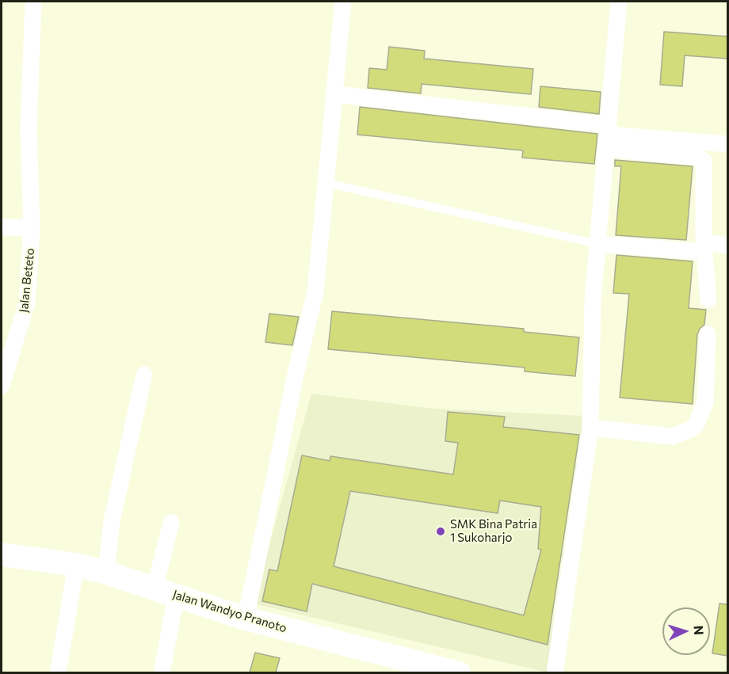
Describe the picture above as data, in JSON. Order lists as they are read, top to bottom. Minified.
{"streets":{"street":["Jalan Beteto","Jalan Wandyo Pranoto"]},"places":["SMK Bina Patria 1 Sukoharjo"],"north":"right"}
